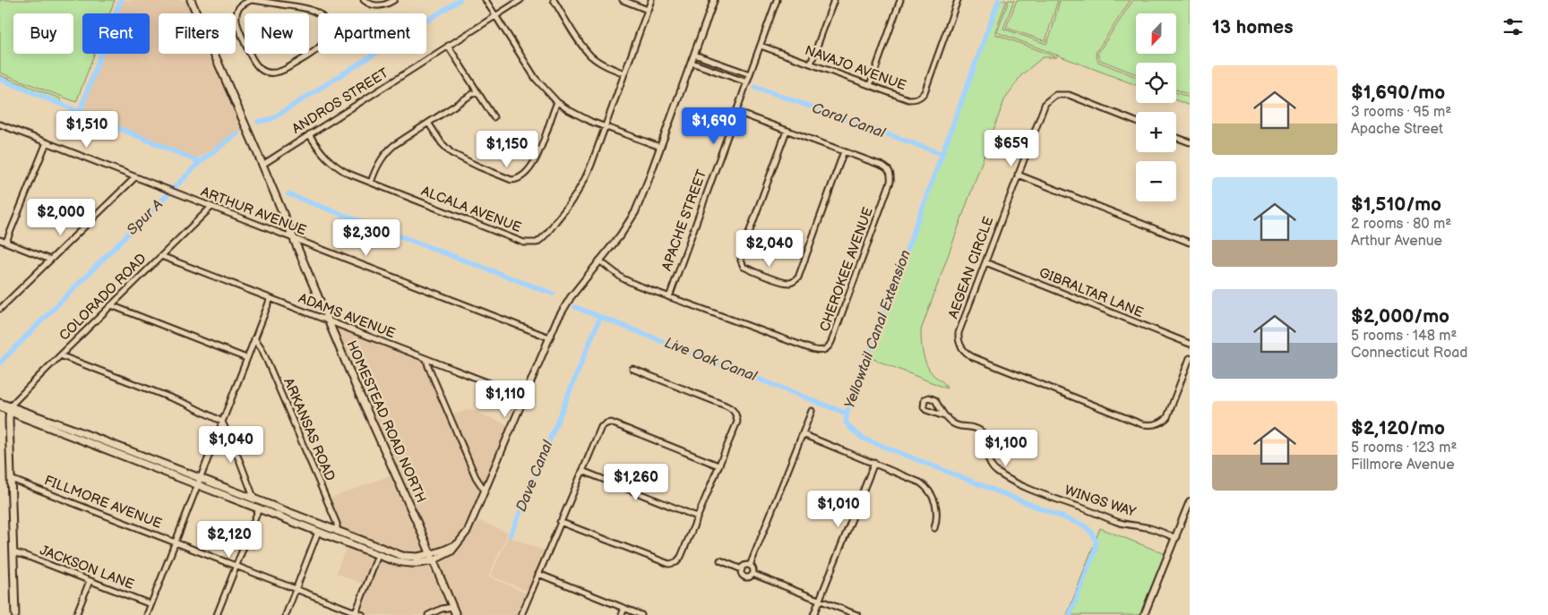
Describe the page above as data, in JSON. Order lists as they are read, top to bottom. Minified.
{"streets":{"main road":["HOMESTEAD ROAD NORTH"],"street":["NAVAJO AVENUE","ANDROS STREET","ALCALA AVENUE","ARTHUR AVENUE","APACHE STREET","AEGEAN CIRCLE","CHEROKEE AVENUE","GIBRALTAR LANE","COLORADO ROAD","ADAMS AVENUE","ARKANSAS ROAD","WINGS WAY","FILLMORE AVENUE","JACKSON LANE"]},"crossings":[["NAVAJO AVENUE","APACHE STREET"],["ANDROS STREET","ALCALA AVENUE"],["ANDROS STREET","HOMESTEAD ROAD NORTH"],["ARTHUR AVENUE","COLORADO ROAD"],["ARTHUR AVENUE","HOMESTEAD ROAD NORTH"],["APACHE STREET","CHEROKEE AVENUE"],["AEGEAN CIRCLE","GIBRALTAR LANE"],["COLORADO ROAD","ADAMS AVENUE"],["ADAMS AVENUE","HOMESTEAD ROAD NORTH"]],"water":["Coral Canal","Spur A","Yellowtail Canal Extension","Live Oak Canal","Dave Canal"],"north":"bottom","page":{"heading":"13 homes","map_buttons":["+","−"],"chip":["Buy","Rent","Filters","New","Apartment"],"list":[{"name":"$1,690/mo","note":"3 rooms · 95 m² · Apache Street"},{"name":"$1,510/mo","note":"2 rooms · 80 m² · Arthur Avenue"},{"name":"$2,000/mo","note":"5 rooms · 148 m² · Connecticut Road"},{"name":"$2,120/mo","note":"5 rooms · 123 m² · Fillmore Avenue"}],"price":["$1,690","$1,510","$659","$1,150","$2,000","$2,300","$2,040","$1,110","$1,040","$1,100","$1,260","$1,010","$2,120"]}}
